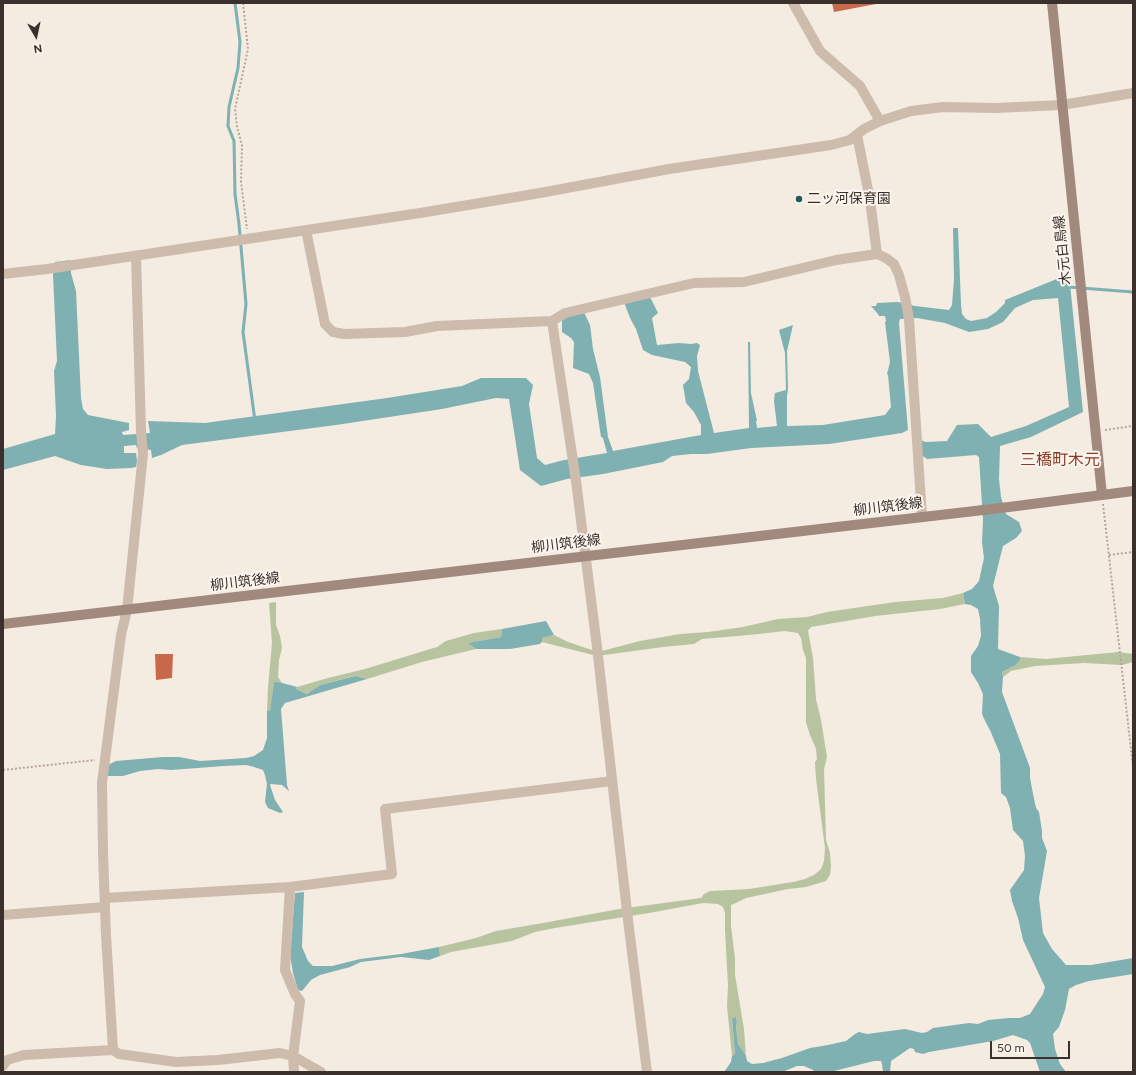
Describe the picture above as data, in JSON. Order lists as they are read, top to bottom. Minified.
{"streets":{"main road":["木元白鳥線","柳川筑後線"]},"crossings":[["木元白鳥線","柳川筑後線"]],"districts":["三橋町木元"],"places":["二ッ河保育園"],"scale_bar":"50 m","north":"bottom"}
